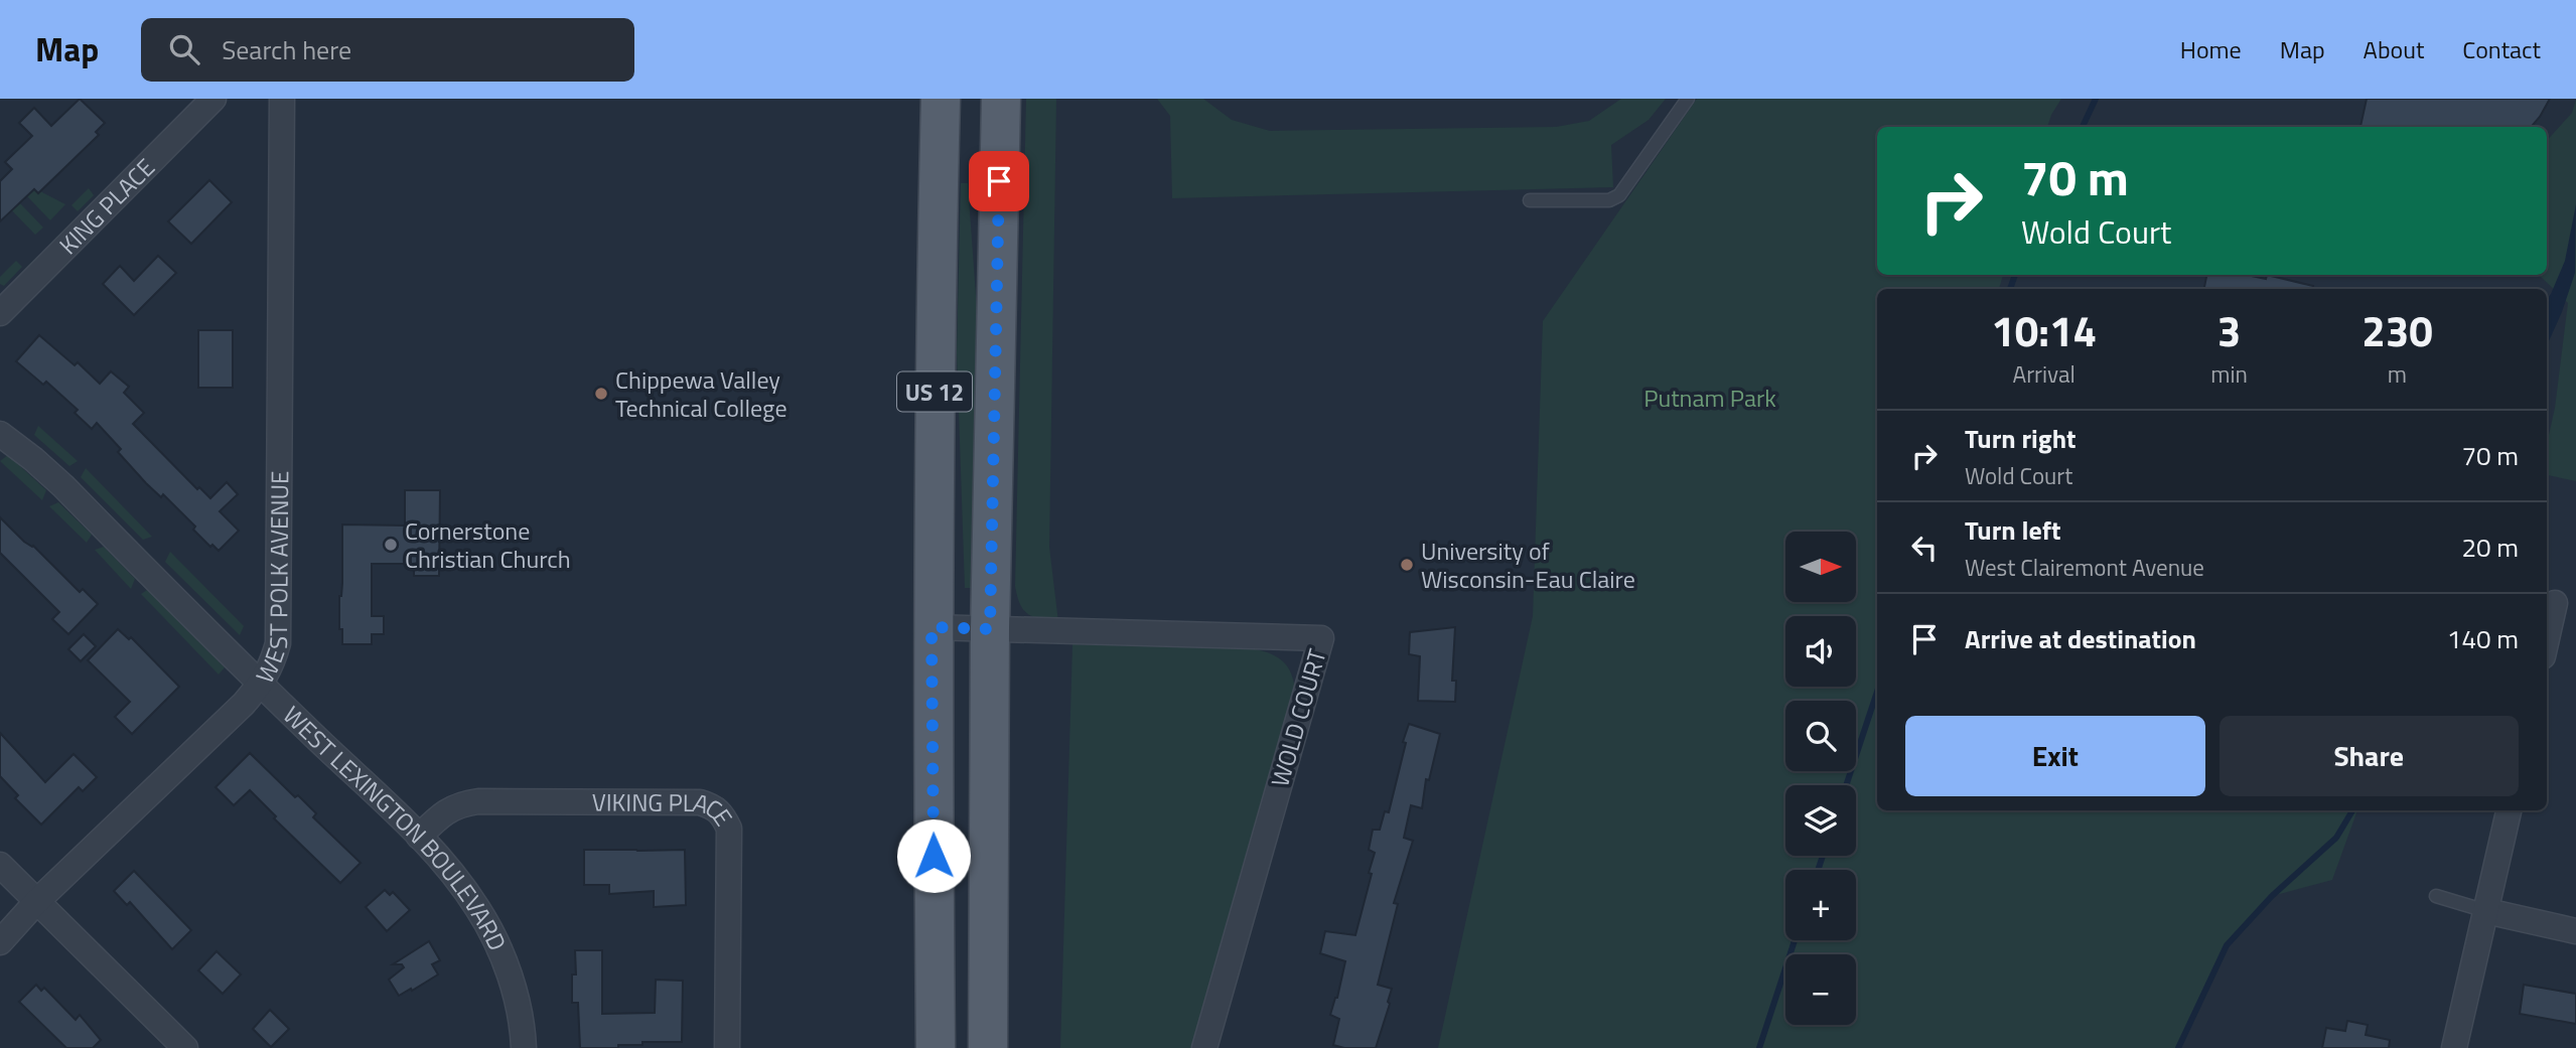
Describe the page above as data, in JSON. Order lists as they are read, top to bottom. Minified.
{"streets":{"main road":["US 12"],"street":["KING PLACE","WEST POLK AVENUE","WOLD COURT","VIKING PLACE","WEST LEXINGTON BOULEVARD"]},"crossings":[["US 12","WOLD COURT"],["WEST POLK AVENUE","WEST LEXINGTON BOULEVARD"],["VIKING PLACE","WEST LEXINGTON BOULEVARD"]],"parks":["Putnam Park"],"places":["Chippewa Valley Technical College","Cornerstone Christian Church","University of Wisconsin-Eau Claire"],"north":"right","page":{"header":"Map","search":"Search here","nav":["Home","Map","About","Contact"],"turn":["70 m","Wold Court"],"eta":["10:14","Arrival","3","min","230","m"],"list":[{"name":"Turn right","note":"Wold Court","value":"70 m"},{"name":"Turn left","note":"West Clairemont Avenue","value":"20 m"},{"name":"Arrive at destination","value":"140 m"}],"map_buttons":["+","−"],"buttons":["Exit","Share"]}}
